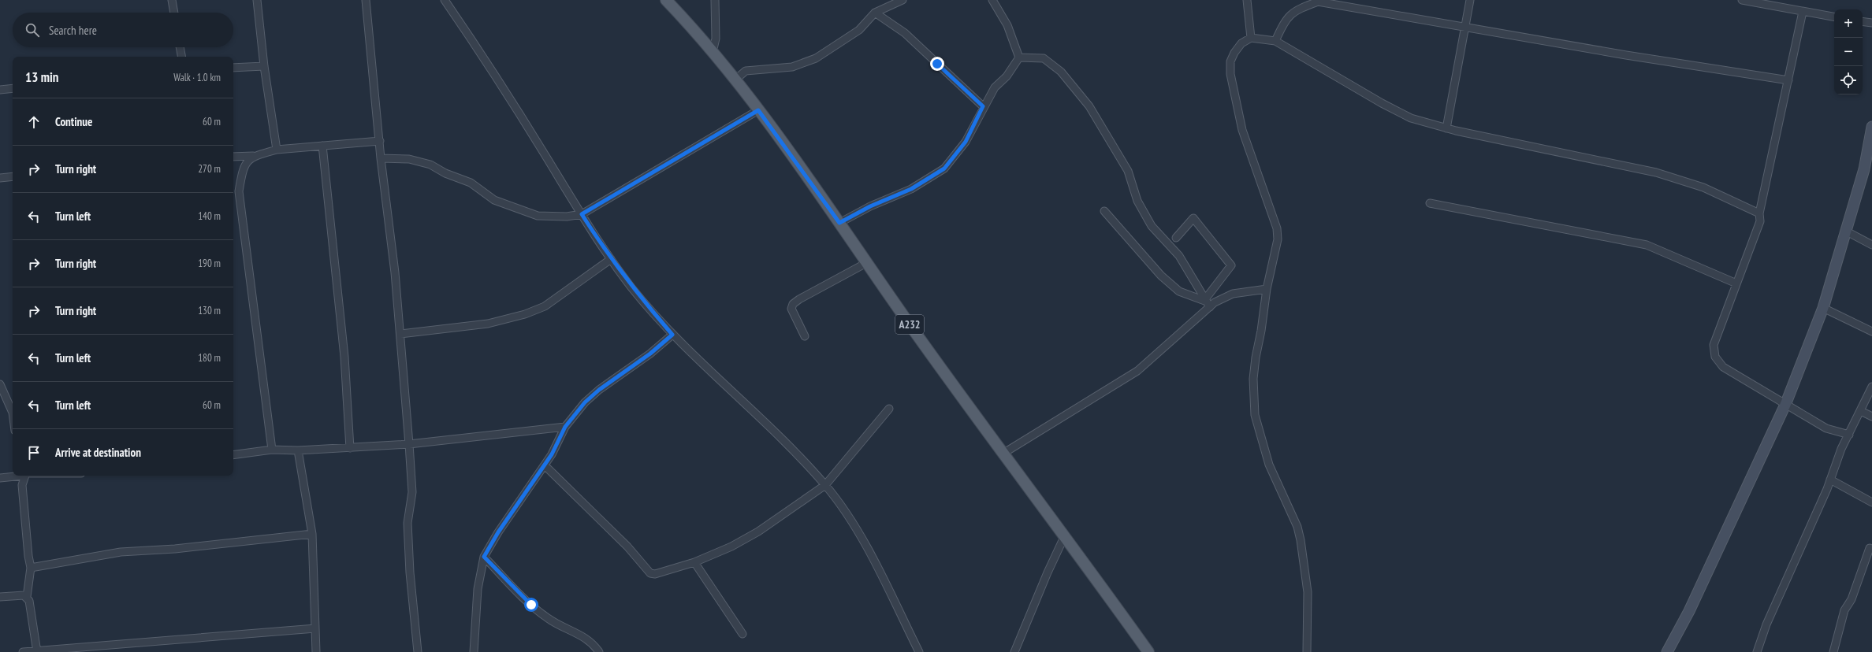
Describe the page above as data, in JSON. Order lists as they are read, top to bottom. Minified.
{"streets":{"main road":["A232"]},"page":{"map_buttons":["+","−"],"search":"Search here","heading":["13 min","Walk · 1.0 km"],"list":[["Continue","60 m"],["Turn right","270 m"],["Turn left","140 m"],["Turn right","190 m"],["Turn right","130 m"],["Turn left","180 m"],["Turn left","60 m"],"Arrive at destination"]}}
